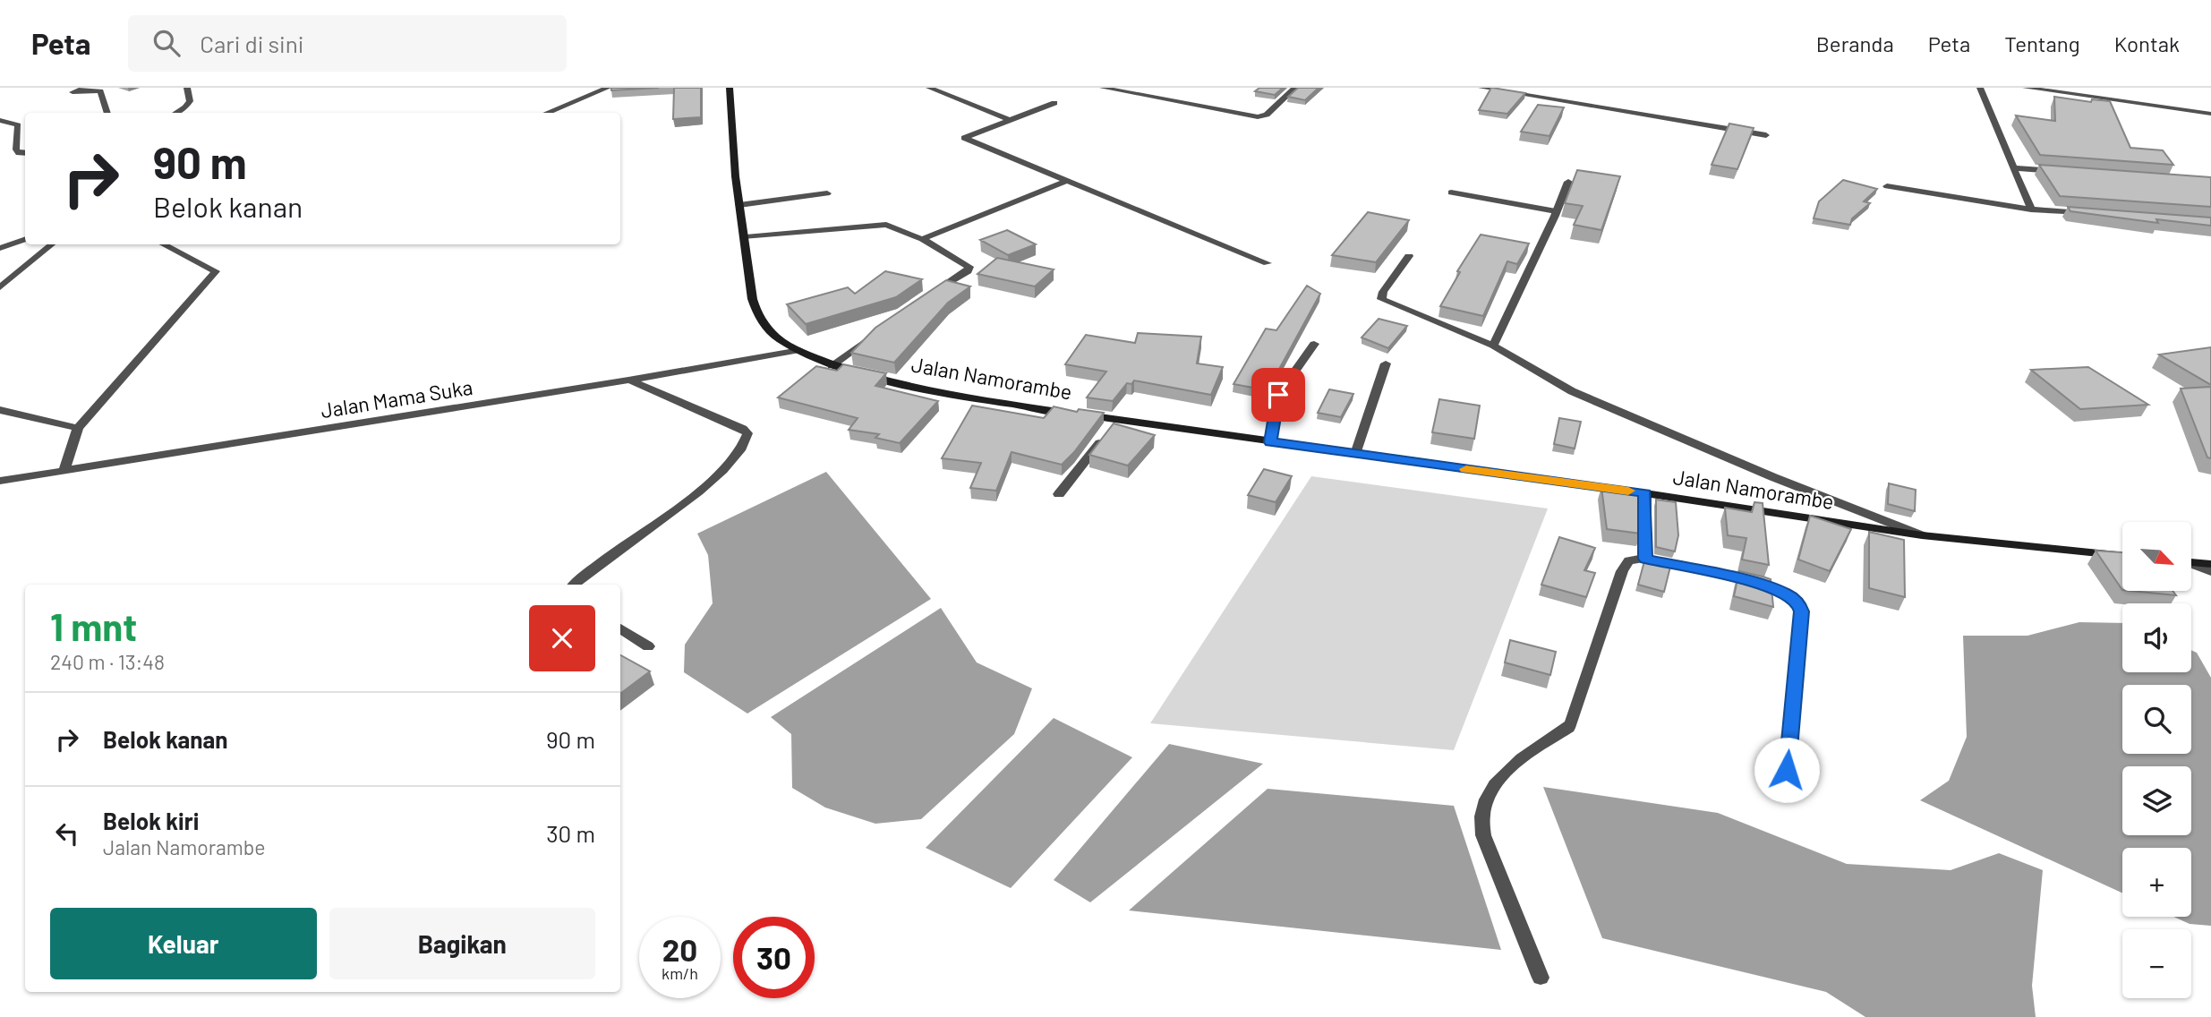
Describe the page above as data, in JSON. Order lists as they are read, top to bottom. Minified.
{"streets":{"main road":["Jalan Namorambe"],"street":["Jalan Mama Suka"]},"crossings":[["Jalan Namorambe","Jalan Mama Suka"]],"north":"bottom right","page":{"header":"Peta","search":"Cari di sini","nav":["Beranda","Peta","Tentang","Kontak"],"turn":["90 m","Belok kanan"],"map_buttons":["+","−"],"heading":["1 mnt","240 m · 13:48"],"list":[{"name":"Belok kanan","value":"90 m"},{"name":"Belok kiri","note":"Jalan Namorambe","value":"30 m"}],"buttons":["Keluar","Bagikan"],"speed":"20 km/h","limit":"30"}}
